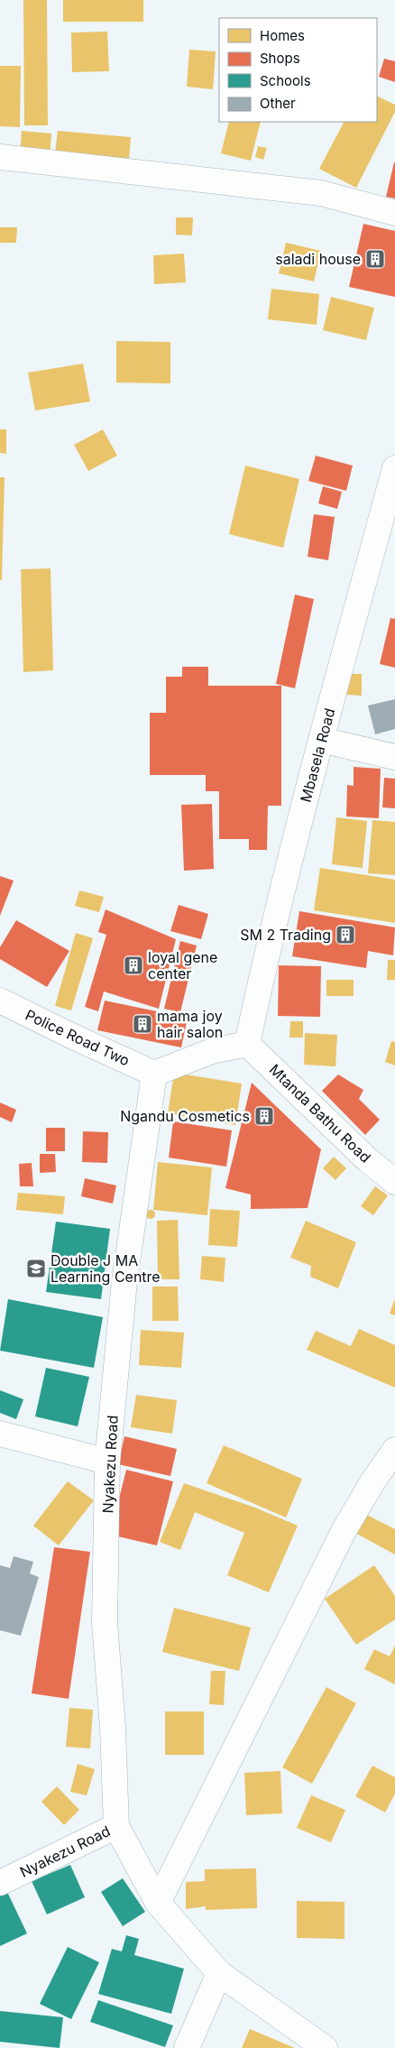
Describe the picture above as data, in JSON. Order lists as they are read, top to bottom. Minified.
{"streets":{"street":["Mbasela Road","Police Road Two","Mtanda Bathu Road","Nyakezu Road"]},"crossings":[["Mbasela Road","Mtanda Bathu Road"],["Police Road Two","Nyakezu Road"]],"places":{"building":["saladi house","SM 2 Trading","loyal gene center","mama joy hair salon","Ngandu Cosmetics"],"school or university":["Double J MA Learning Centre"]},"legend":["Homes","Shops","Schools","Other"]}
